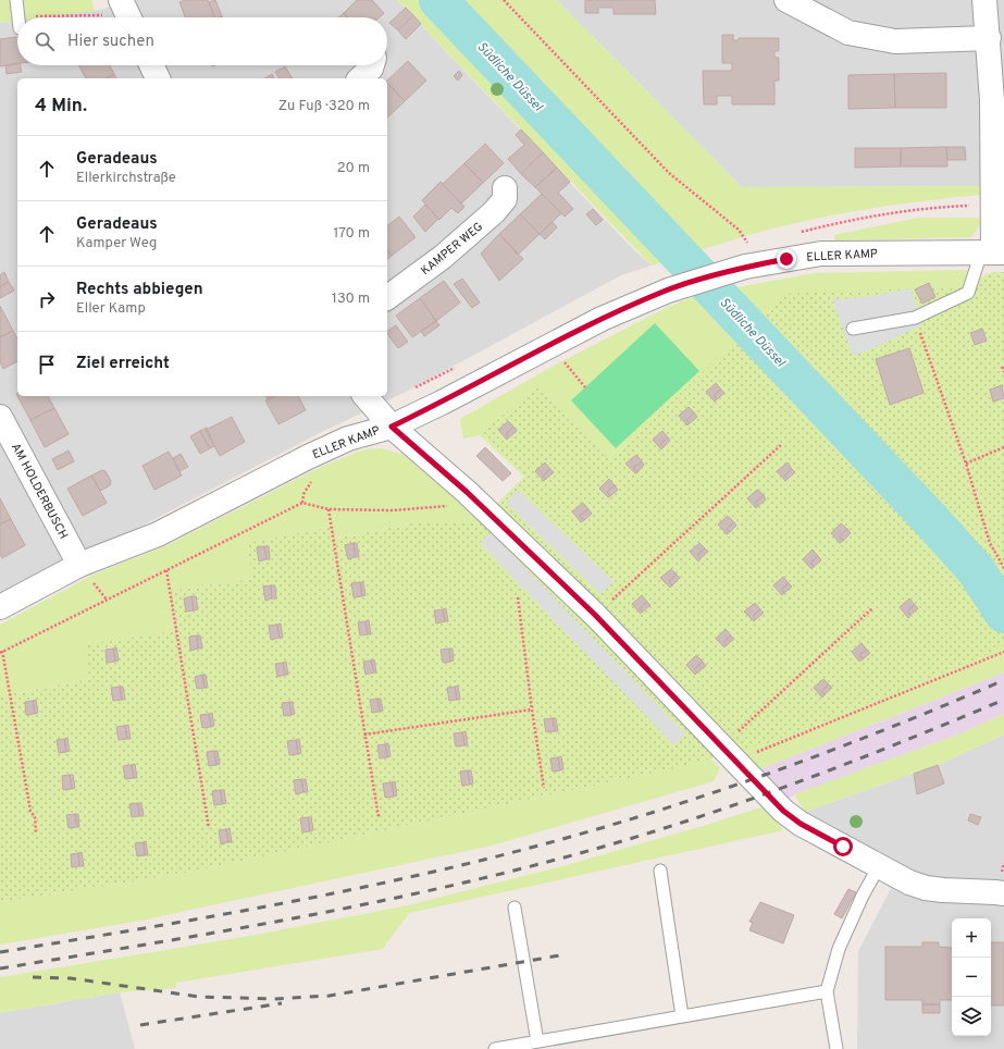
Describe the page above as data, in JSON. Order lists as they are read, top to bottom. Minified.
{"streets":{"street":["KAMPER WEG","ELLER KAMP","AM HOLDERBUSCH"]},"crossings":[["ELLER KAMP","AM HOLDERBUSCH"]],"water":["Südliche Düssel"],"page":{"search":"Hier suchen","heading":["4 Min.","Zu Fuß · 320 m"],"list":[["Geradeaus","Ellerkirchstraße","20 m"],["Geradeaus","Kamper Weg","170 m"],["Rechts abbiegen","Eller Kamp","130 m"],"Ziel erreicht"],"map_buttons":["+","−"]}}
